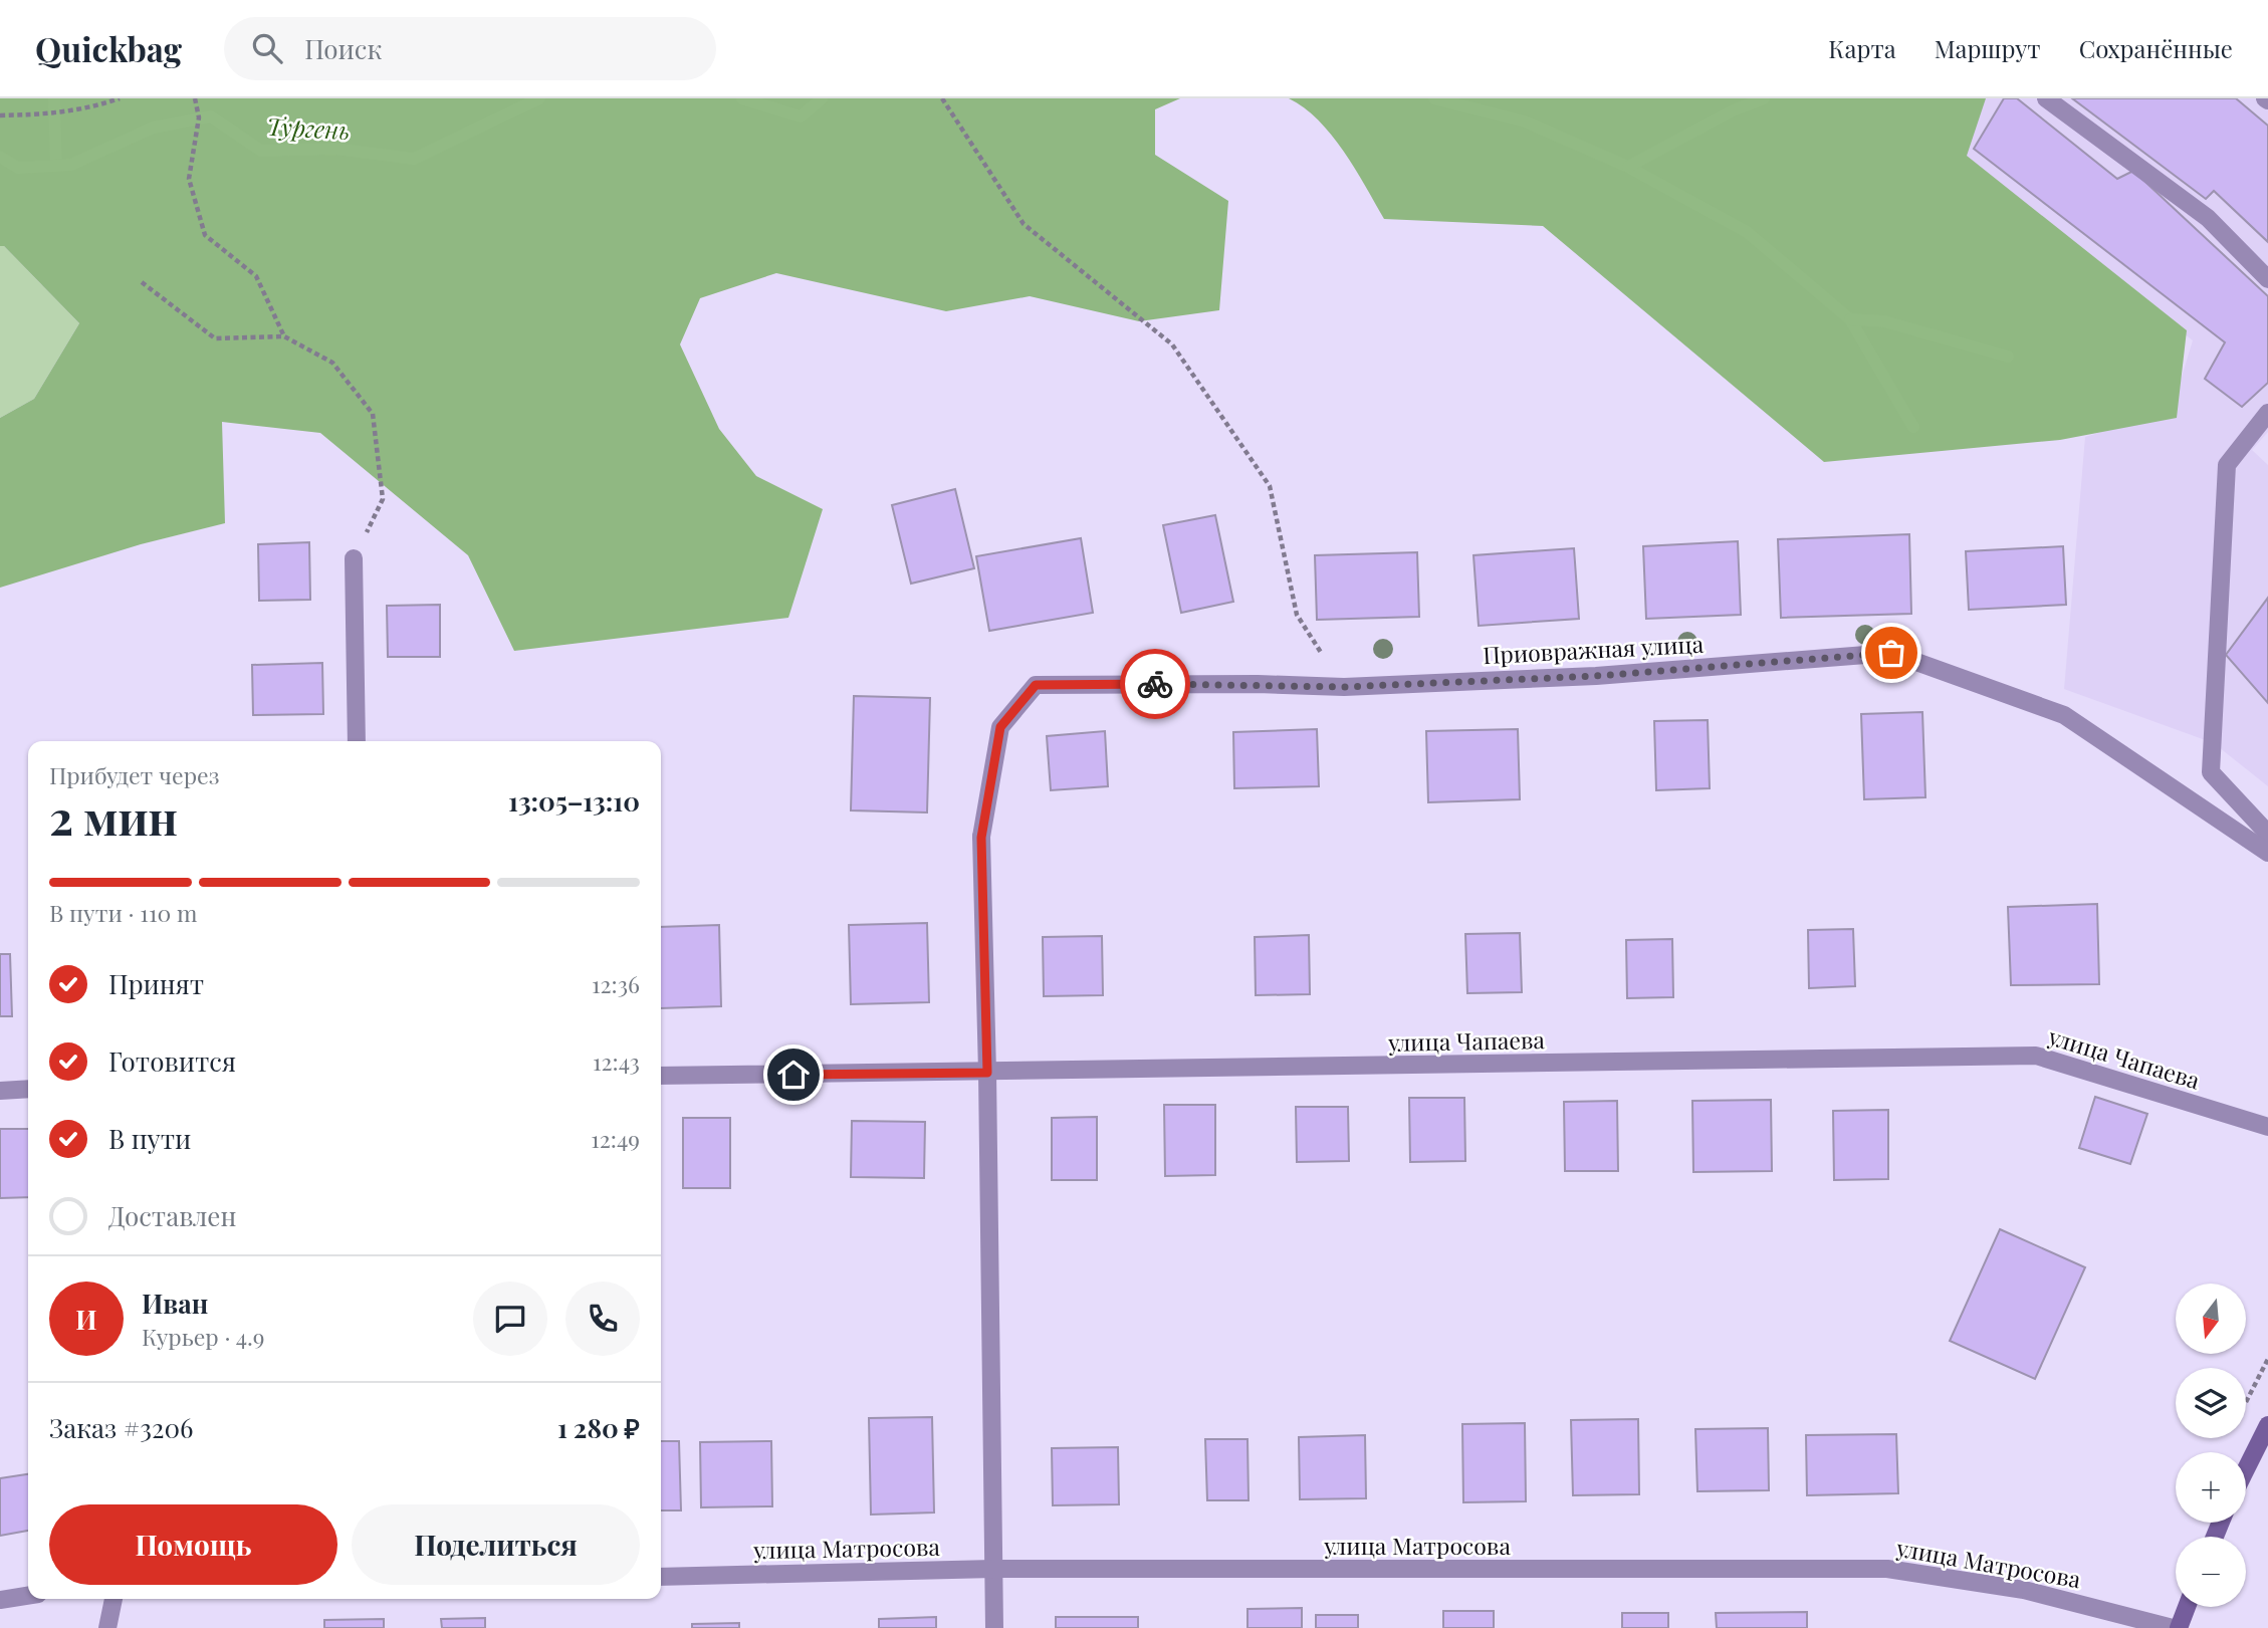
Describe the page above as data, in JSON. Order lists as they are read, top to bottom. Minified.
{"streets":{"street":["Приовражная улица","улица Чапаева","улица Матросова"]},"crossings":[["Приовражная улица","улица Чапаева"]],"water":["Тургень"],"north":"bottom","page":{"header":"Quickbag","search":"Поиск","nav":["Карта","Маршрут","Сохранённые"],"heading":["2 мин","Прибудет через","13:05–13:10"],"panel":["Иван","Курьер · 4.9","Заказ #3206","1 280 ₽"],"bar":"В пути · 110 m","list":[["Принят","12:36"],["Готовится","12:43"],["В пути","12:49"],"Доставлен"],"round":"И","map_buttons":["+","−"],"buttons":["Помощь","Поделиться"]}}
